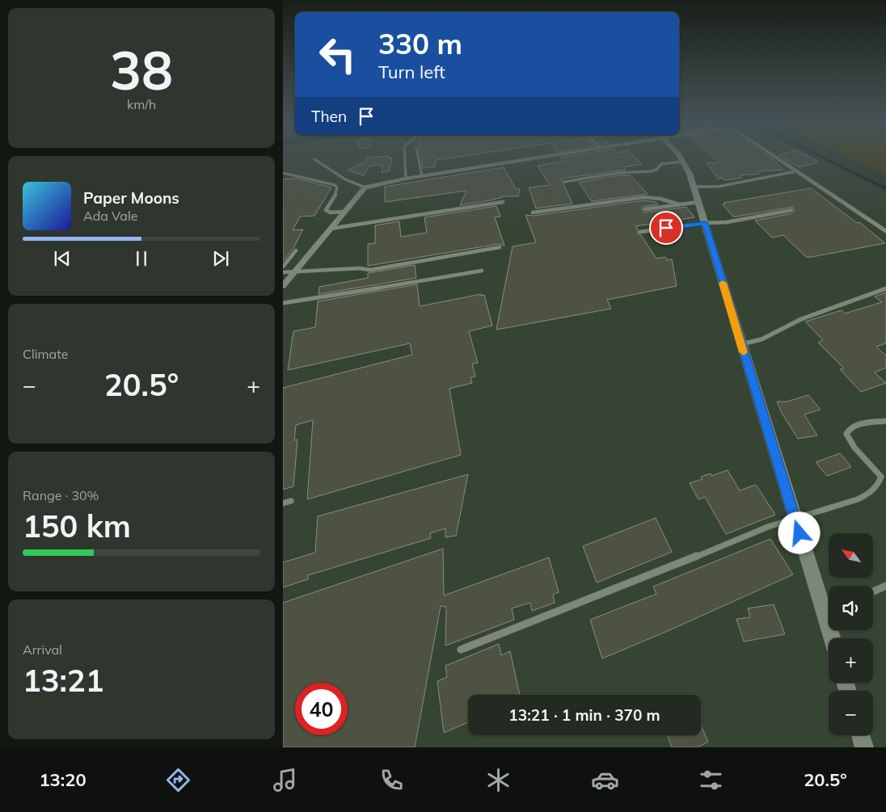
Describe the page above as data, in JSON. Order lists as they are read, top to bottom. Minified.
{"north":"top left","page":{"tile":[["38","km/h"],"Climate",["Range · 30%","150 km"],["Arrival","13:21"]],"turn":["330 m","Turn left"],"then":"Then","song":["Paper Moons","Ada Vale"],"heat":["−","20.5°","+"],"map_buttons":["+","−"],"limit":"40","trip":"13:21 · 1 min · 370 m","tabs":["13:20","20.5°"]}}
